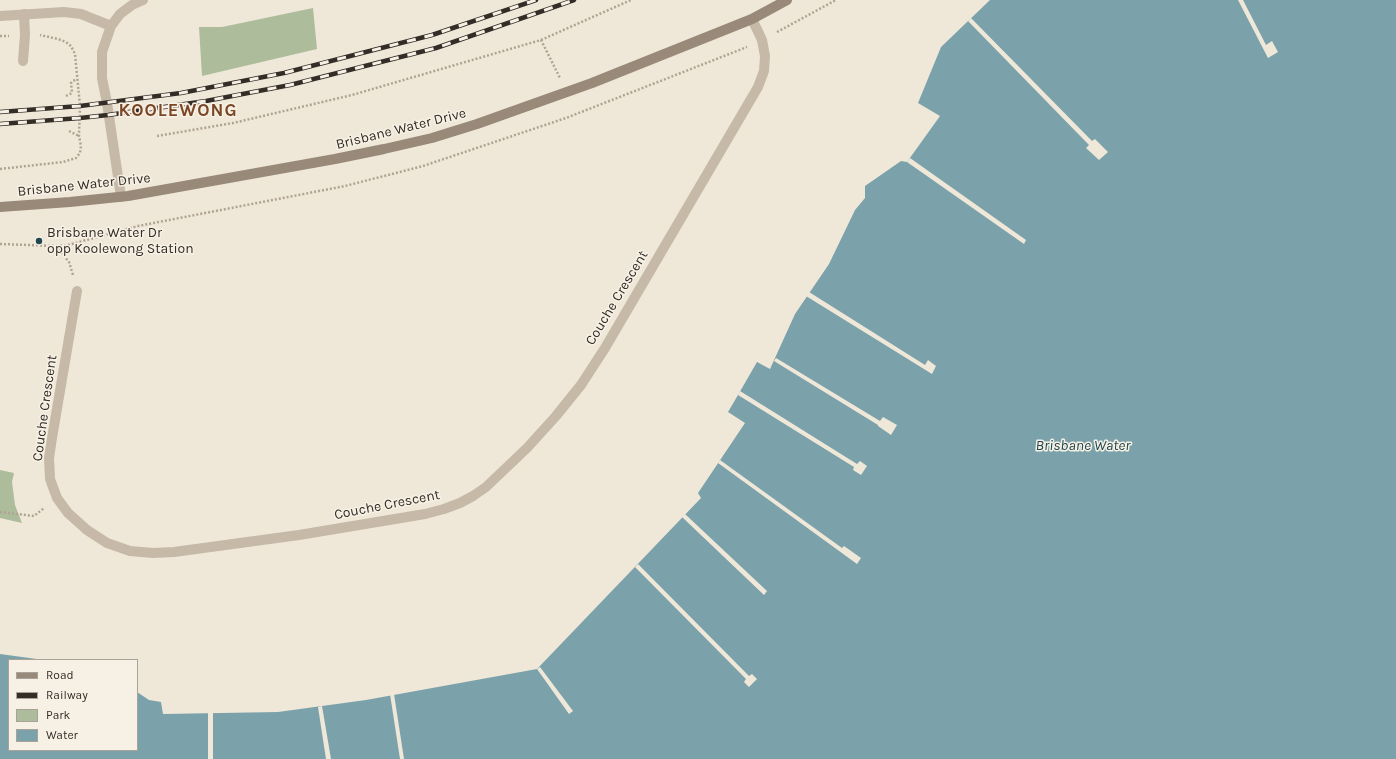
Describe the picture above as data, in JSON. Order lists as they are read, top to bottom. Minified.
{"streets":{"main road":["Brisbane Water Drive"],"street":["Couche Crescent"]},"crossings":[["Brisbane Water Drive","Couche Crescent"]],"districts":["KOOLEWONG"],"water":["Brisbane Water"],"places":["Brisbane Water Dr opp Koolewong Station"],"legend":["Road","Railway","Park","Water"]}
